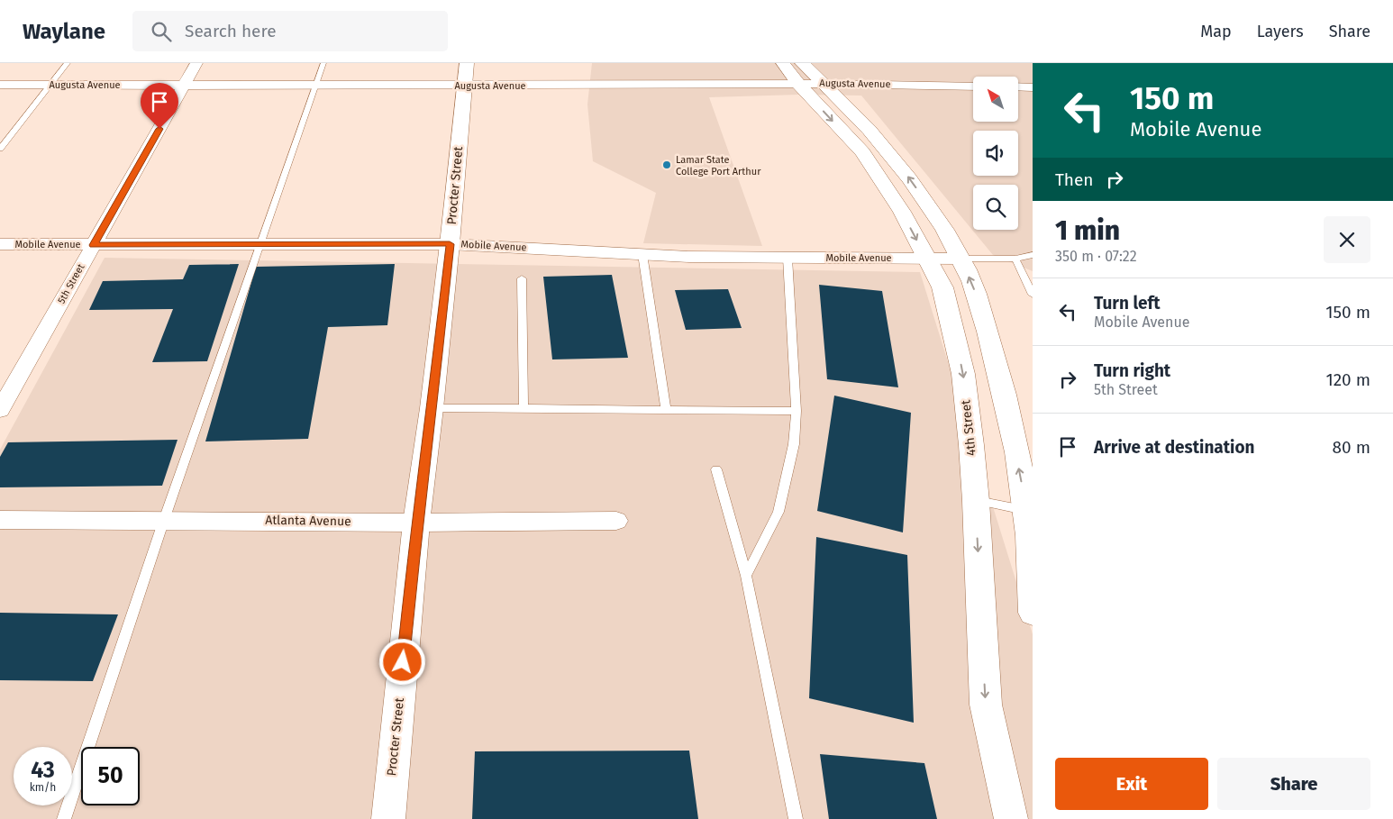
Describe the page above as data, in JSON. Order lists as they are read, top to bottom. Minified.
{"streets":{"street":["Augusta Avenue","Procter Street","Mobile Avenue","5th Street","4th Street","Atlanta Avenue"]},"crossings":[["Augusta Avenue","Procter Street"],["Augusta Avenue","5th Street"],["Augusta Avenue","4th Street"],["Procter Street","Mobile Avenue"],["Procter Street","Atlanta Avenue"],["Mobile Avenue","5th Street"],["Mobile Avenue","4th Street"]],"places":["Lamar State College Port Arthur"],"north":"top left","page":{"header":"Waylane","search":"Search here","nav":["Map","Layers","Share"],"turn":["150 m","Mobile Avenue"],"then":"Then","heading":["1 min","350 m · 07:22"],"list":[{"name":"Turn left","note":"Mobile Avenue","value":"150 m"},{"name":"Turn right","note":"5th Street","value":"120 m"},{"name":"Arrive at destination","value":"80 m"}],"speed":"43 km/h","limit":"50","buttons":["Exit","Share"]}}
